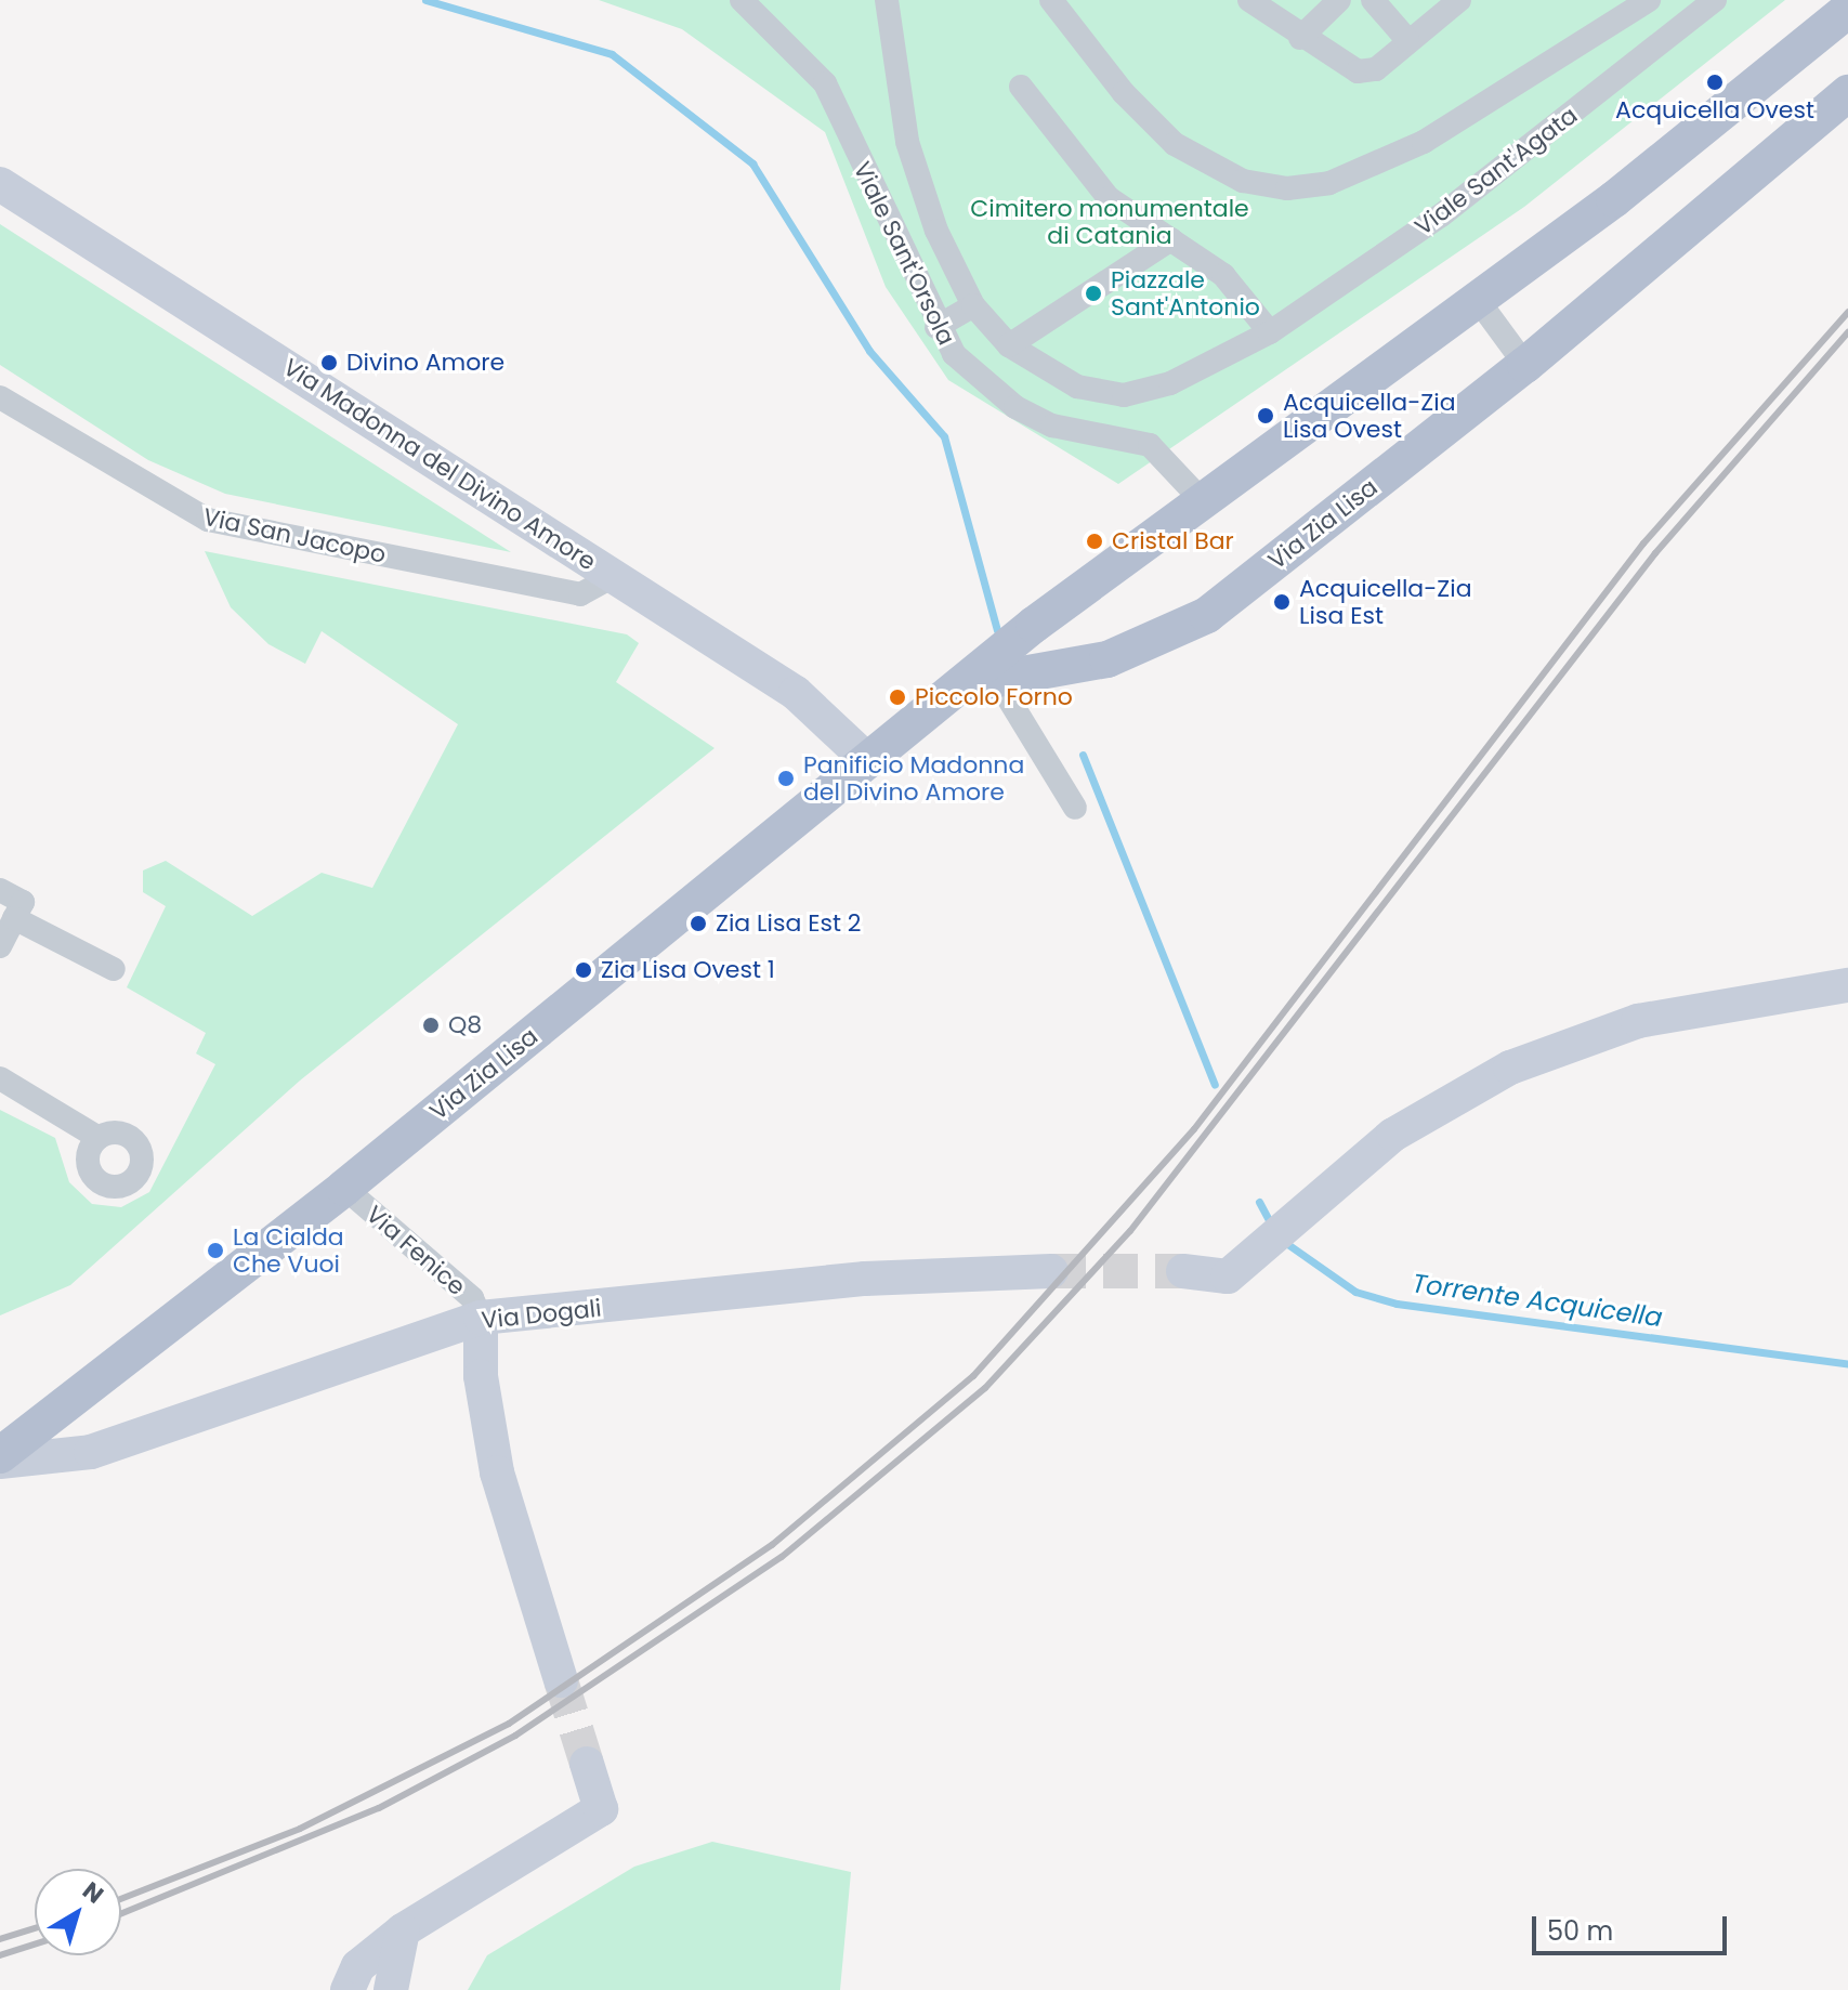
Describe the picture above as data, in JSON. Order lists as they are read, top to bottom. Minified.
{"streets":{"main road":["Via Madonna del Divino Amore","Via Zia Lisa","Via Dogali"],"street":["Viale Sant'Agata","Viale Sant'Orsola","Via San Jacopo","Via Fenice"]},"crossings":[["Viale Sant'Orsola","Via Zia Lisa"],["Via Madonna del Divino Amore","Via Zia Lisa"],["Via Madonna del Divino Amore","Via San Jacopo"],["Via Zia Lisa","Via Fenice"],["Via Fenice","Via Dogali"]],"water":["Torrente Acquicella"],"parks":["Cimitero monumentale di Catania"],"places":["Acquicella Ovest","Piazzale Sant'Antonio","Divino Amore","Acquicella-Zia Lisa Ovest","Cristal Bar","Acquicella-Zia Lisa Est","Piccolo Forno","Panificio Madonna del Divino Amore","Zia Lisa Est 2","Zia Lisa Ovest 1","Q8","La Cialda Che Vuoi"],"scale_bar":"50 m","north":"top right"}
